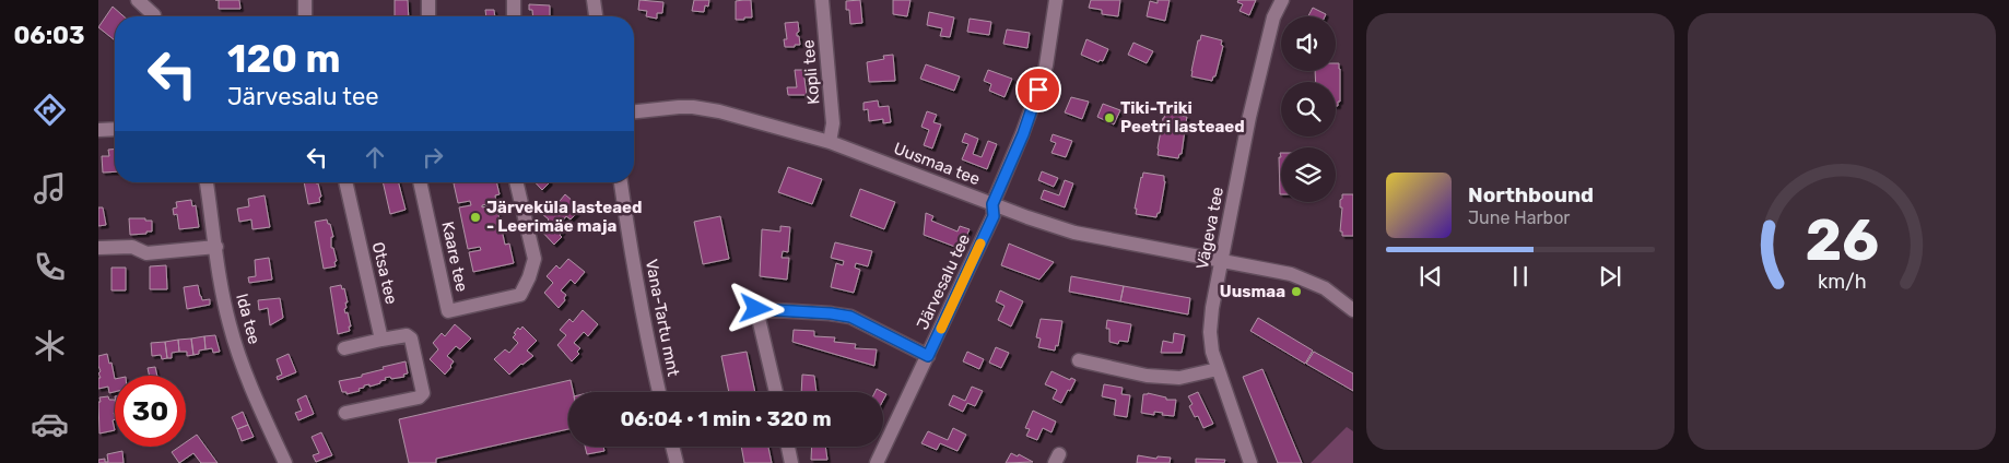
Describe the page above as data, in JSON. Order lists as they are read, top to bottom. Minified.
{"streets":{"street":["Kopli tee","Uusmaa tee","Vägeva tee","Kaare tee","Otsa tee","Järvesalu tee","Vana-Tartu mnt","Ida tee"]},"crossings":[["Kopli tee","Uusmaa tee"],["Uusmaa tee","Vägeva tee"],["Uusmaa tee","Järvesalu tee"]],"places":["Tiki-Triki Peetri lasteaed","Järveküla lasteaed - Leerimäe maja","Uusmaa"],"page":{"tabs":"06:03","turn":["120 m","Järvesalu tee"],"song":["Northbound","June Harbor"],"limit":"30","trip":"06:04 · 1 min · 320 m","gauge":["26","km/h"]}}
